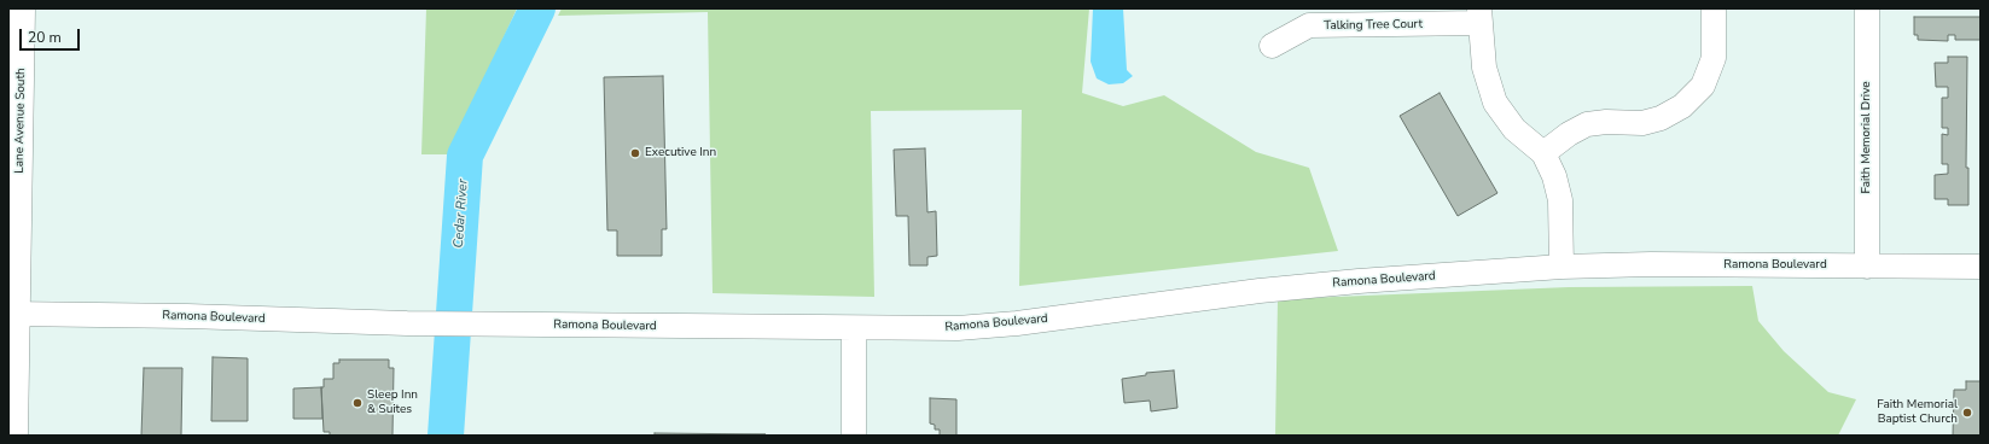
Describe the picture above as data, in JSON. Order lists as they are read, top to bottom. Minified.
{"streets":{"main road":["Lane Avenue South"],"street":["Talking Tree Court","Faith Memorial Drive","Ramona Boulevard"]},"crossings":[["Lane Avenue South","Ramona Boulevard"],["Faith Memorial Drive","Ramona Boulevard"]],"water":["Cedar River"],"places":["Executive Inn","Sleep Inn & Suites","Faith Memorial Baptist Church"],"scale_bar":"20 m"}
